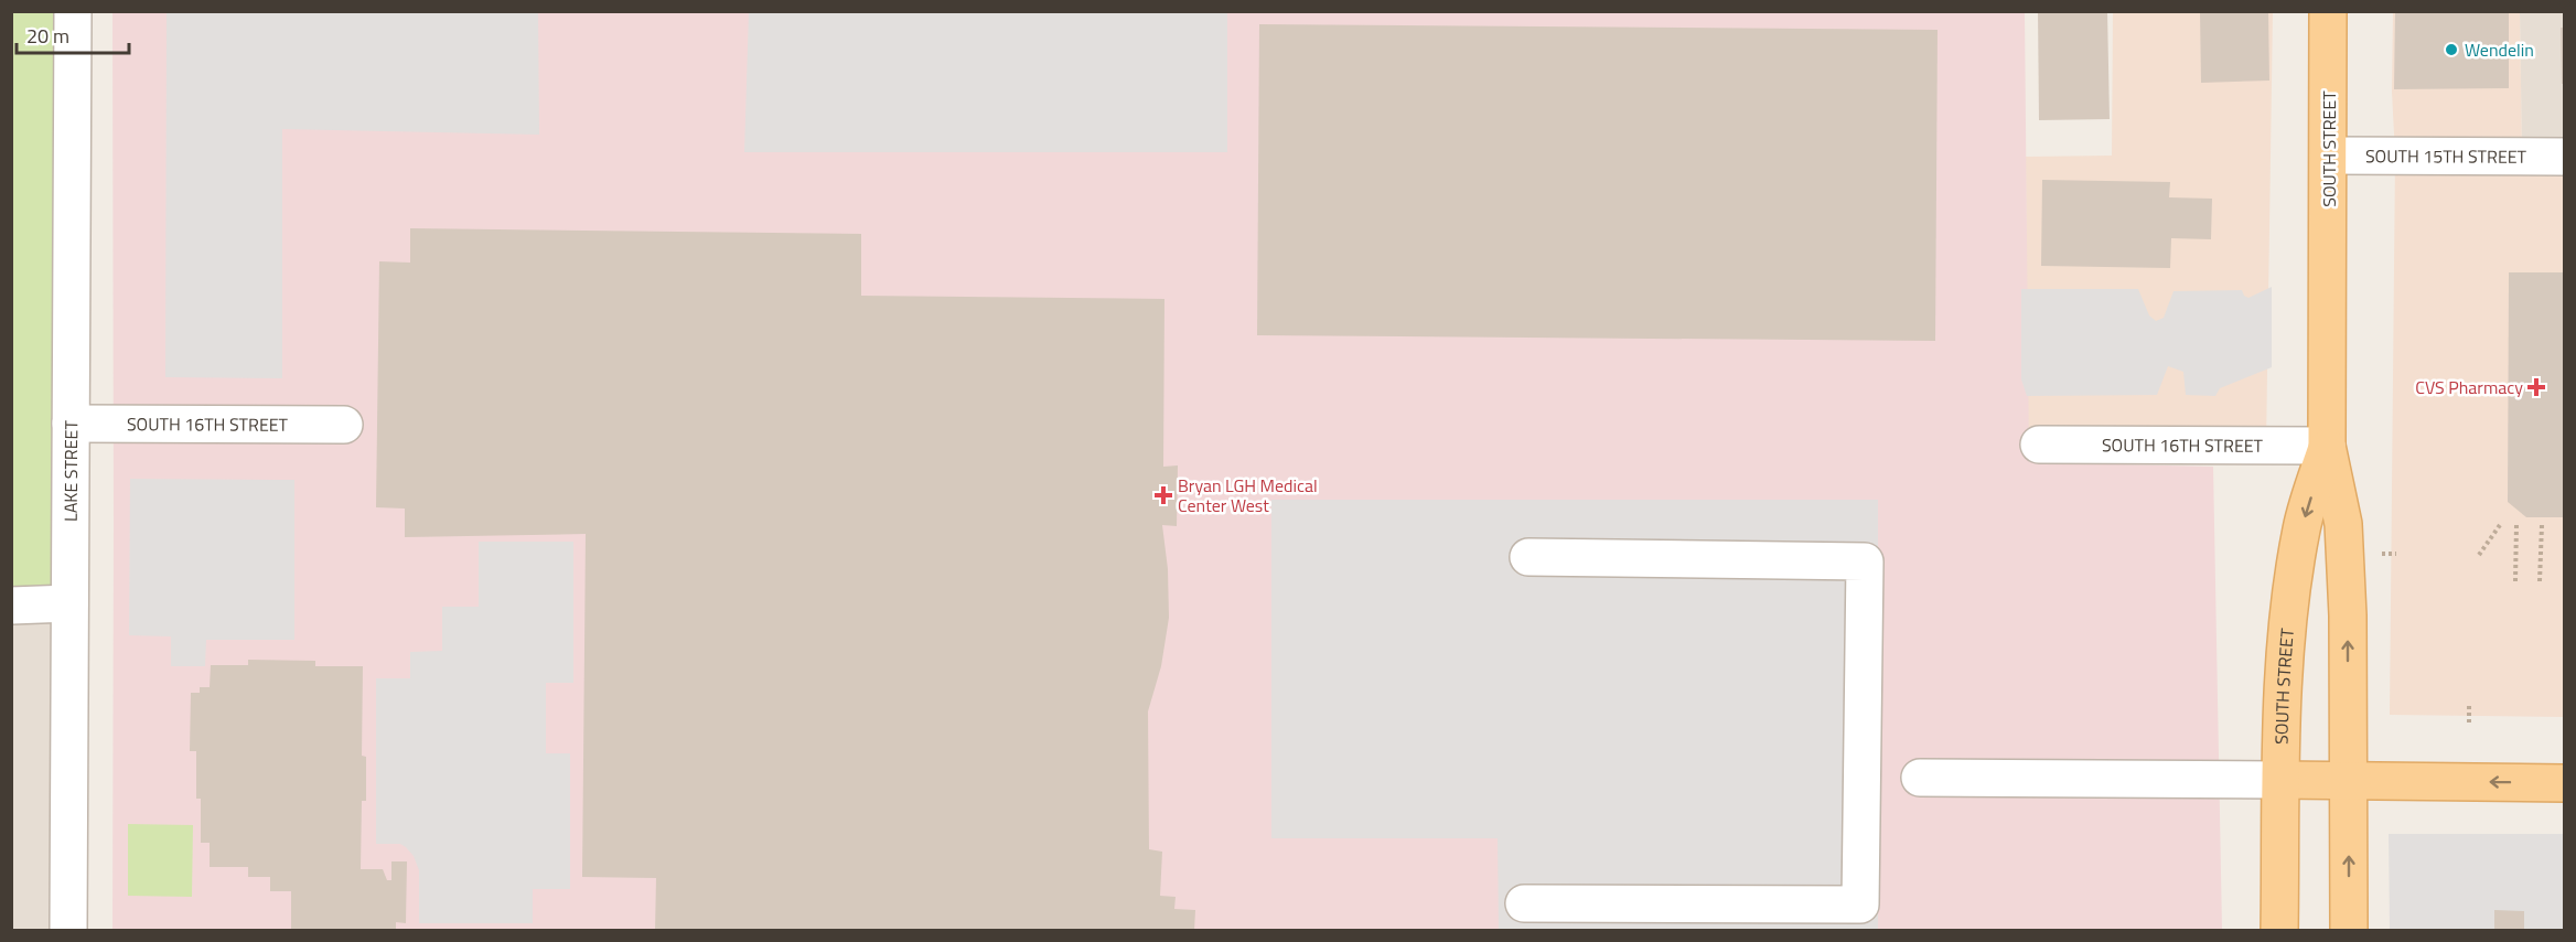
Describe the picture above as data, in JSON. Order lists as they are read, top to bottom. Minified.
{"streets":{"main road":["SOUTH STREET"],"street":["SOUTH 15TH STREET","SOUTH 16TH STREET","LAKE STREET"]},"crossings":[["SOUTH STREET","SOUTH 15TH STREET"],["SOUTH STREET","SOUTH 16TH STREET"],["SOUTH 16TH STREET","LAKE STREET"]],"places":{"other":["Wendelin"],"health":["CVS Pharmacy","Bryan LGH Medical Center West"]},"scale_bar":"20 m"}
